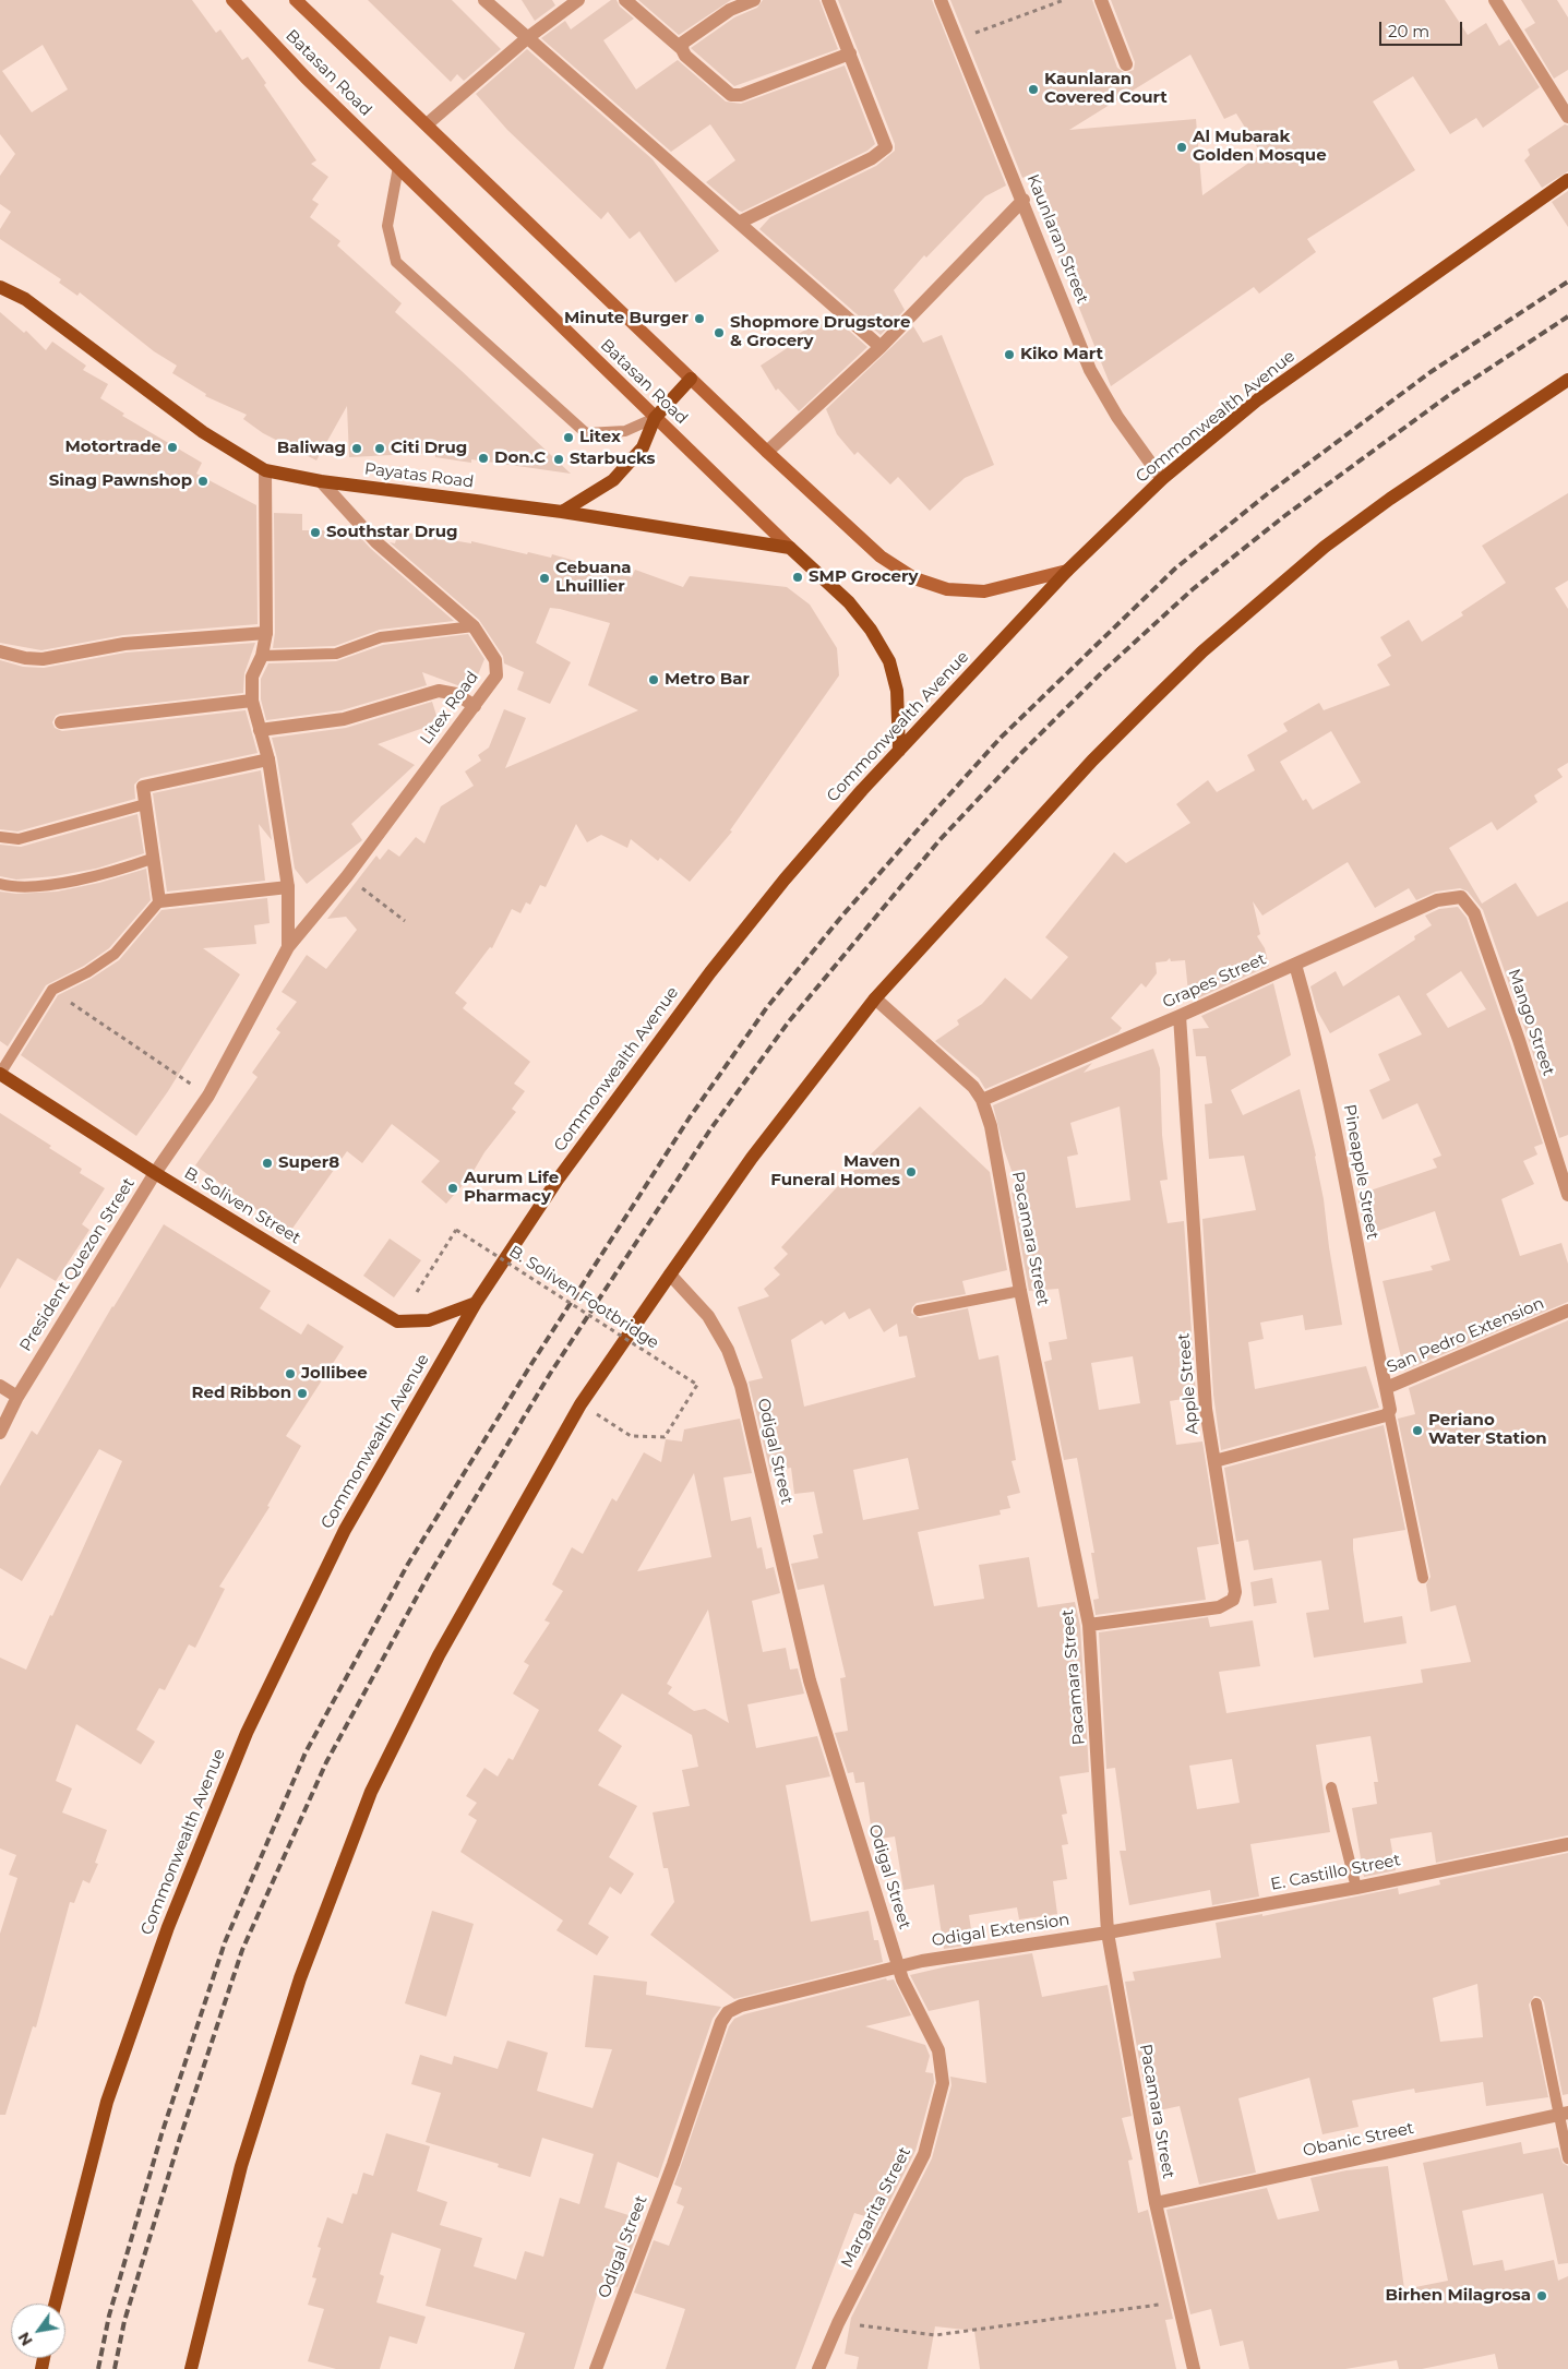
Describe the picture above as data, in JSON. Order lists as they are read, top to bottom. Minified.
{"streets":{"main road":["Batasan Road","Commonwealth Avenue","Payatas Road","B. Soliven Street"],"street":["Kaunlaran Street","Litex Road","Grapes Street","Mango Street","Pineapple Street","Pacamara Street","President Quezon Street","San Pedro Extension","Apple Street","Odigal Street","E. Castillo Street","Odigal Extension","Obanic Street","Margarita Street"],"path":["B. Soliven Footbridge"]},"crossings":[["Batasan Road","Commonwealth Avenue"],["Batasan Road","Payatas Road"],["Kaunlaran Street","Commonwealth Avenue"],["Commonwealth Avenue","B. Soliven Street"],["Payatas Road","Litex Road"],["Litex Road","President Quezon Street"],["Grapes Street","Mango Street"],["Grapes Street","Pineapple Street"],["Grapes Street","Pacamara Street"],["Grapes Street","Apple Street"],["Pineapple Street","San Pedro Extension"],["B. Soliven Street","President Quezon Street"],["Pacamara Street","Apple Street"],["Pacamara Street","E. Castillo Street"],["Pacamara Street","Odigal Extension"],["Pacamara Street","Obanic Street"],["Odigal Street","Odigal Extension"],["Odigal Street","Margarita Street"],["E. Castillo Street","Odigal Extension"],["Odigal Extension","Margarita Street"]],"places":["Kaunlaran Covered Court","Al Mubarak Golden Mosque","Minute Burger","Shopmore Drugstore & Grocery","Kiko Mart","Litex","Motortrade","Baliwag","Citi Drug","Don.C","Starbucks","Sinag Pawnshop","Southstar Drug","SMP Grocery","Cebuana Lhuillier","Metro Bar","Super8","Maven Funeral Homes","Aurum Life Pharmacy","Jollibee","Red Ribbon","Periano Water Station","Birhen Milagrosa"],"scale_bar":"20 m","north":"bottom left"}
